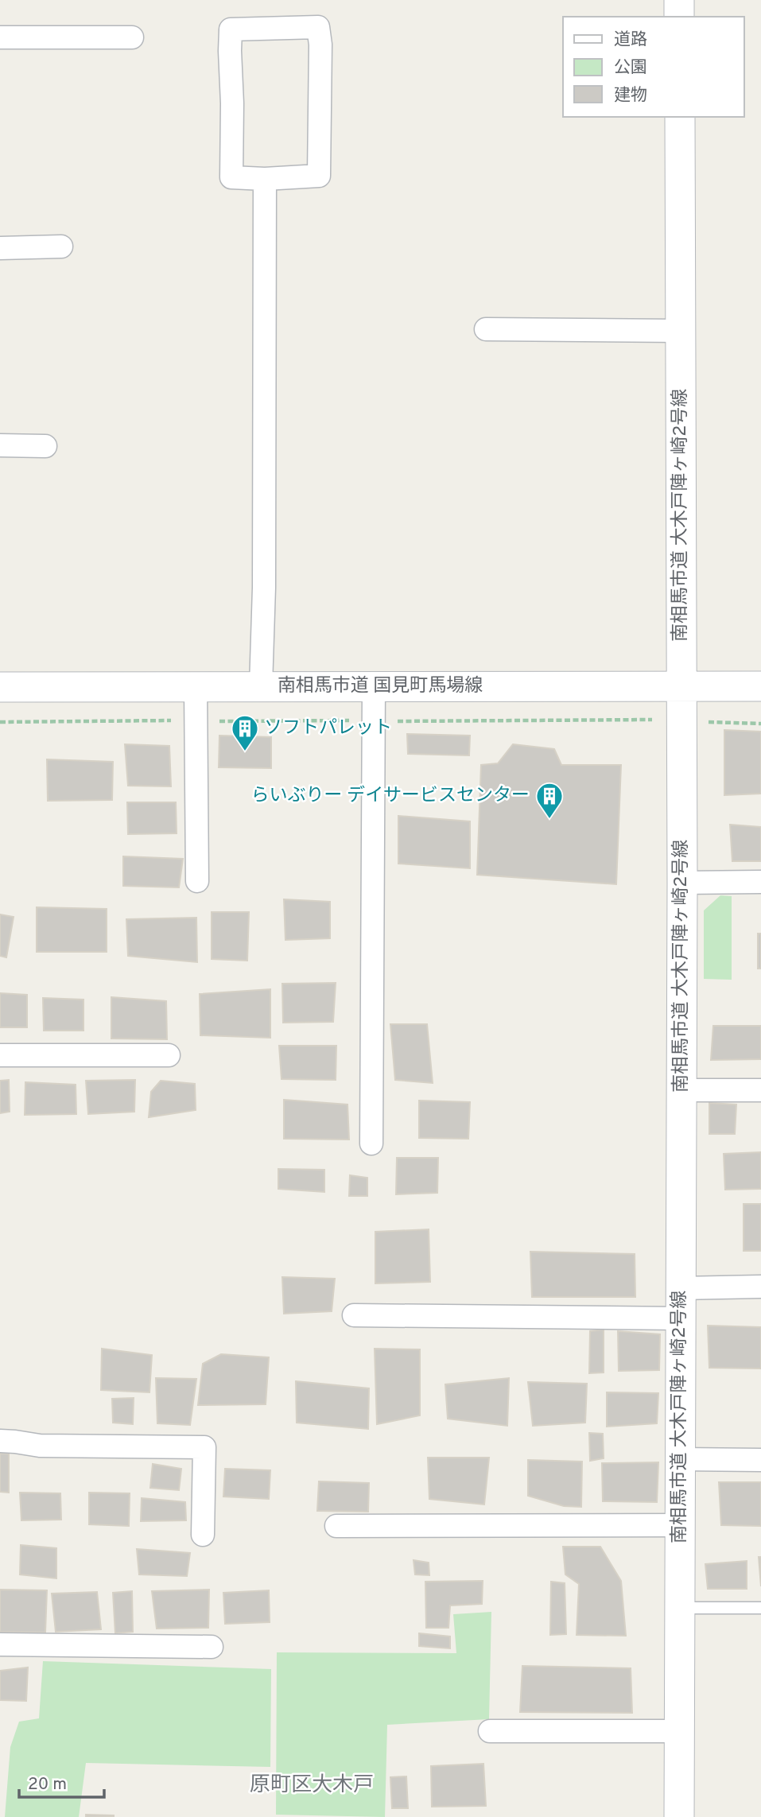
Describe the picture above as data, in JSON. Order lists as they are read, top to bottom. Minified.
{"streets":{"street":["南相馬市道 大木戸陣ヶ崎2号線","南相馬市道 国見町馬場線"]},"crossings":[["南相馬市道 大木戸陣ヶ崎2号線","南相馬市道 国見町馬場線"]],"districts":["原町区大木戸"],"places":{"building":["ソフトパレット","らいぶりー デイサービスセンター"]},"legend":["道路","公園","建物"],"scale_bar":"20 m"}
